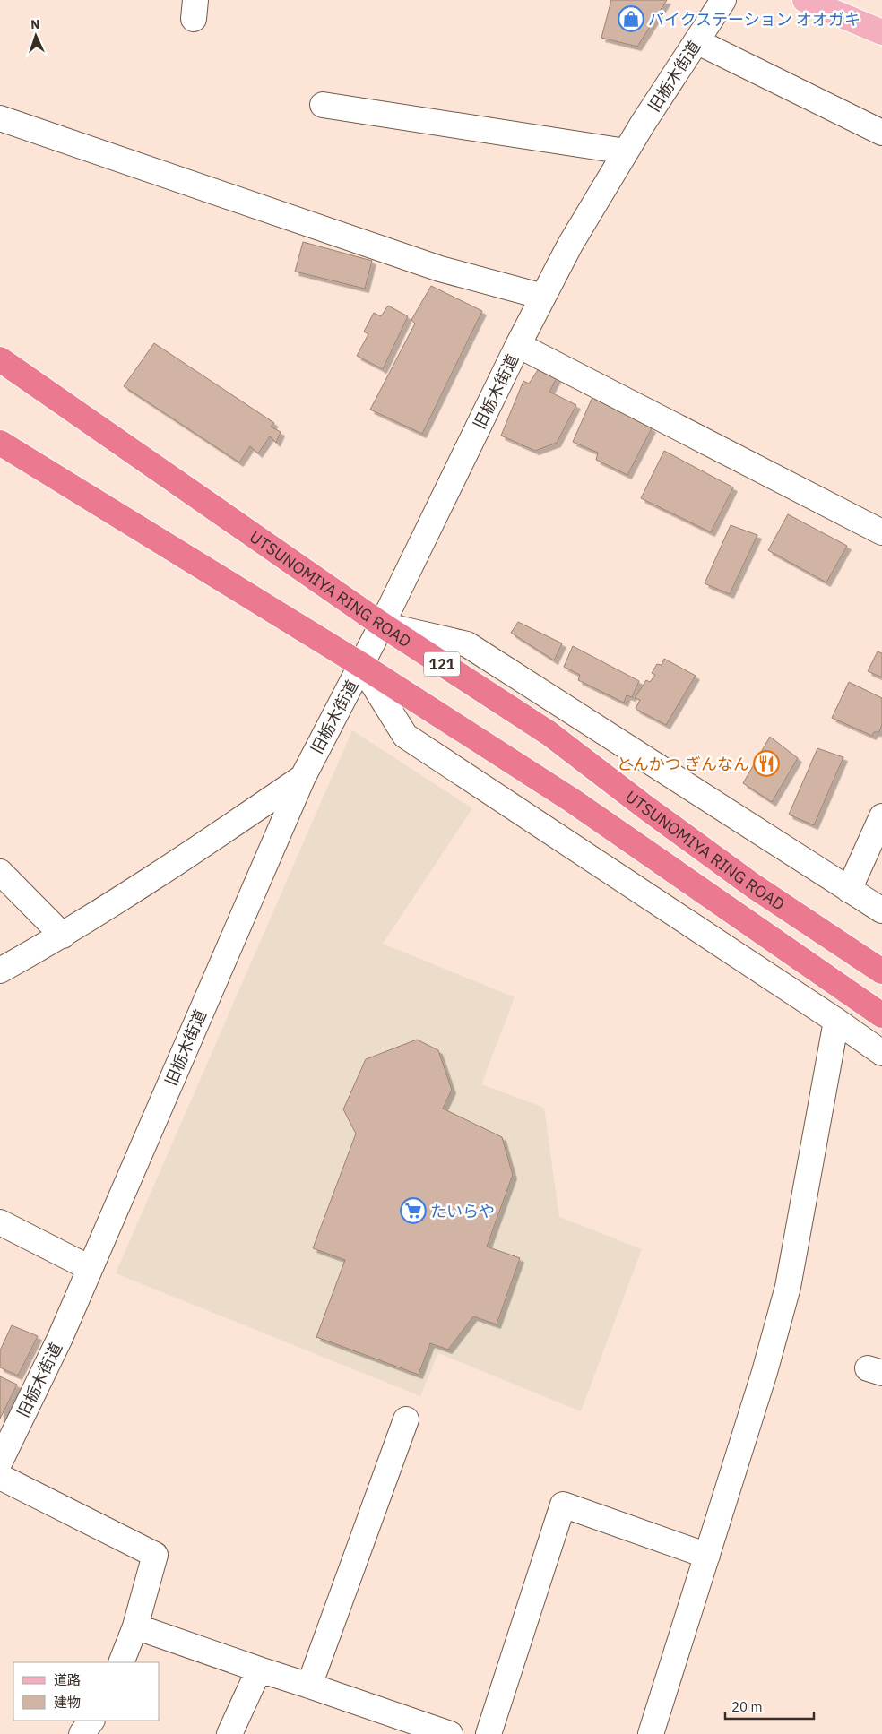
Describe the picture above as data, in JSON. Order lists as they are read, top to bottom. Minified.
{"streets":{"highway":["UTSUNOMIYA RING ROAD","121"],"street":["旧栃木街道"]},"crossings":[["旧栃木街道","UTSUNOMIYA RING ROAD"]],"places":{"shop":["バイクステーション オオガキ"],"restaurant":["とんかつ ぎんなん"],"supermarket":["たいらや"]},"legend":["道路","建物"],"scale_bar":"20 m","north":"top"}
